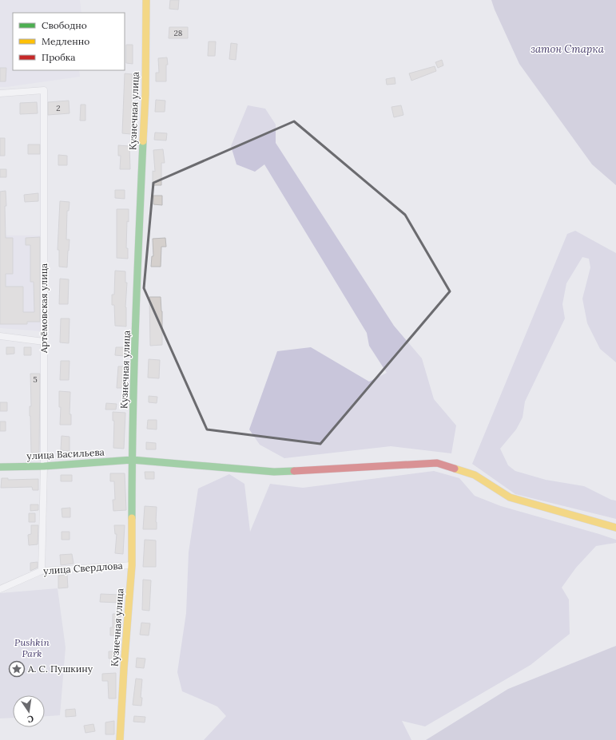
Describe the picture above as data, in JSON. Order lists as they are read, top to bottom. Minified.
{"streets":{"street":["Кузнечная улица","Артёмовская улица","улица Васильева","улица Свердлова"]},"crossings":[["Кузнечная улица","улица Васильева"],["Кузнечная улица","улица Свердлова"],["Артёмовская улица","улица Васильева"],["Артёмовская улица","улица Свердлова"]],"water":["затон Старка"],"parks":["Pushkin Park"],"places":{"place":["А. С. Пушкину"]},"house_numbers":["28","2","5"],"legend":["Свободно","Медленно","Пробка"],"north":"bottom"}
